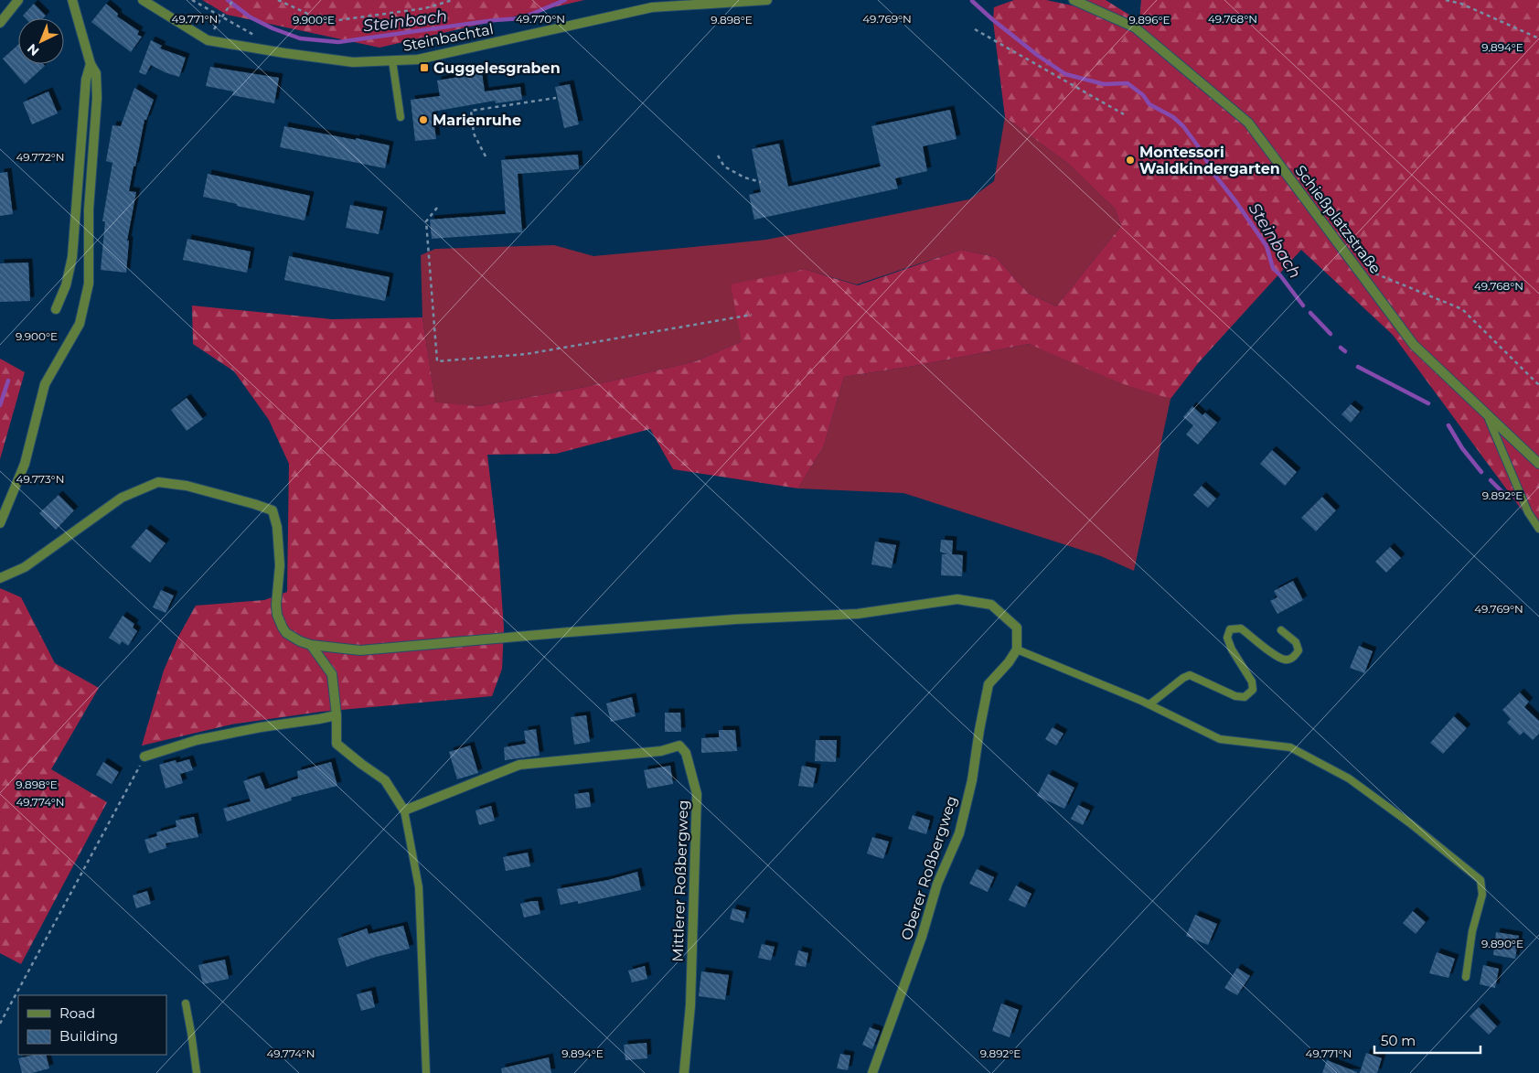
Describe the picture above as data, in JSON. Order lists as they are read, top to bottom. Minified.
{"streets":{"street":["Steinbachtal","Schießplatzstraße","Oberer Roßbergweg","Mittlerer Roßbergweg"]},"water":["Steinbach"],"places":{"transit":["Guggelesgraben"],"other":["Marienruhe","Montessori Waldkindergarten"]},"legend":["Road","Building"],"scale_bar":"50 m","north":"bottom left","coordinates":["49.771°N","49.770°N","49.769°N","49.768°N","9.900°E","9.898°E","9.896°E","9.894°E","49.772°N","49.773°N","9.892°E","49.774°N","9.890°E"]}
